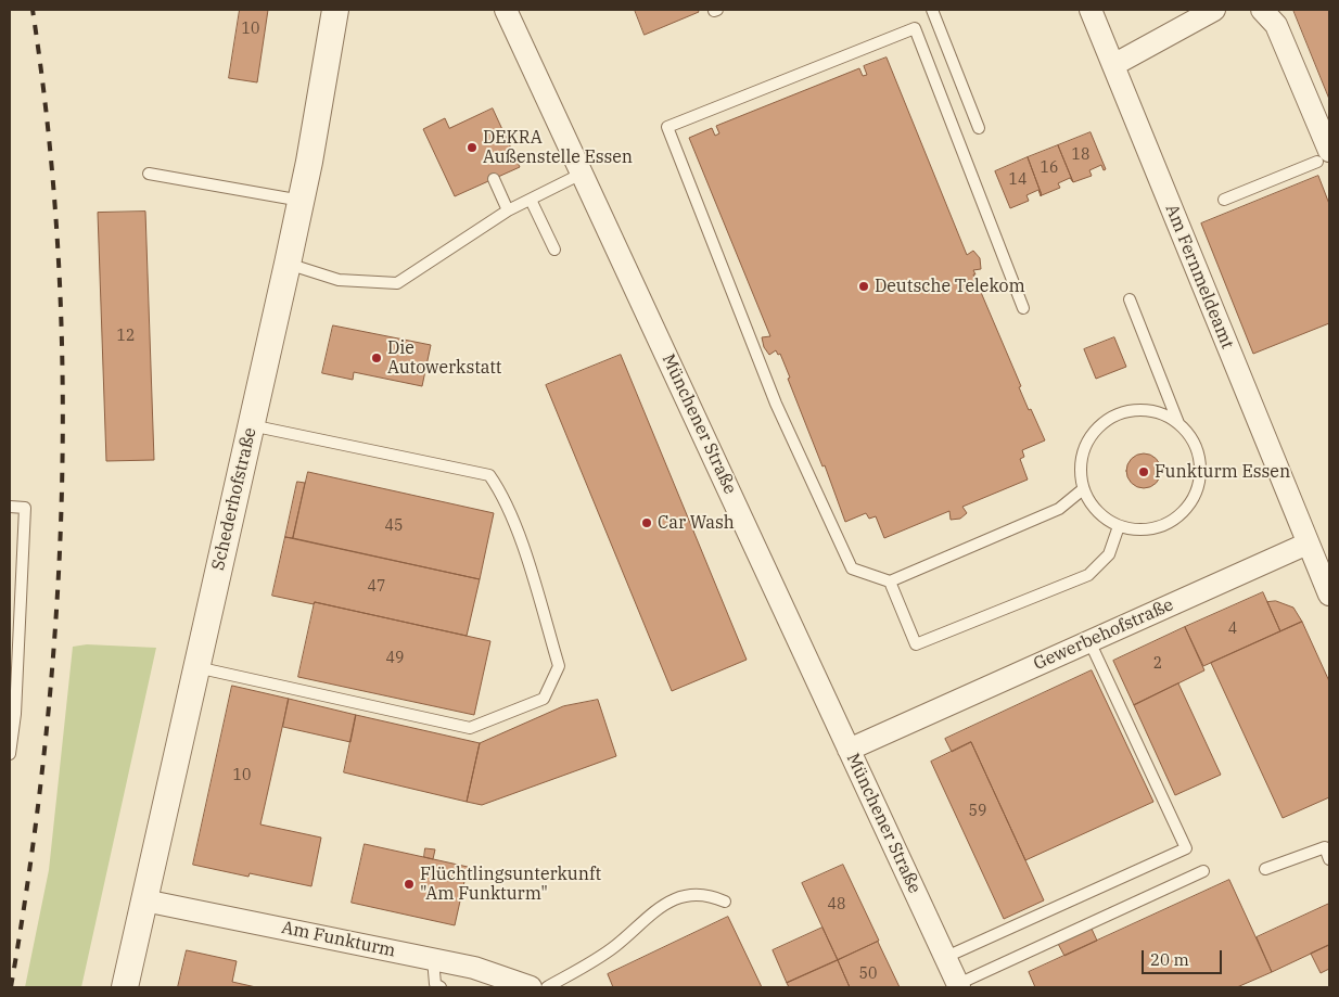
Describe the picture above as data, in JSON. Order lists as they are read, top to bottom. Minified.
{"streets":{"street":["Am Fernmeldeamt","Münchener Straße","Schederhofstraße","Gewerbehofstraße","Am Funkturm"]},"crossings":[["Am Fernmeldeamt","Gewerbehofstraße"],["Münchener Straße","Gewerbehofstraße"],["Schederhofstraße","Am Funkturm"]],"places":["DEKRA Außenstelle Essen","Deutsche Telekom","Die Autowerkstatt","Funkturm Essen","Car Wash","Flüchtlingsunterkunft \"Am Funkturm\""],"house_numbers":["10","18","16","14","12","45","47","4","49","2","10","59","48","50"],"scale_bar":"20 m"}
